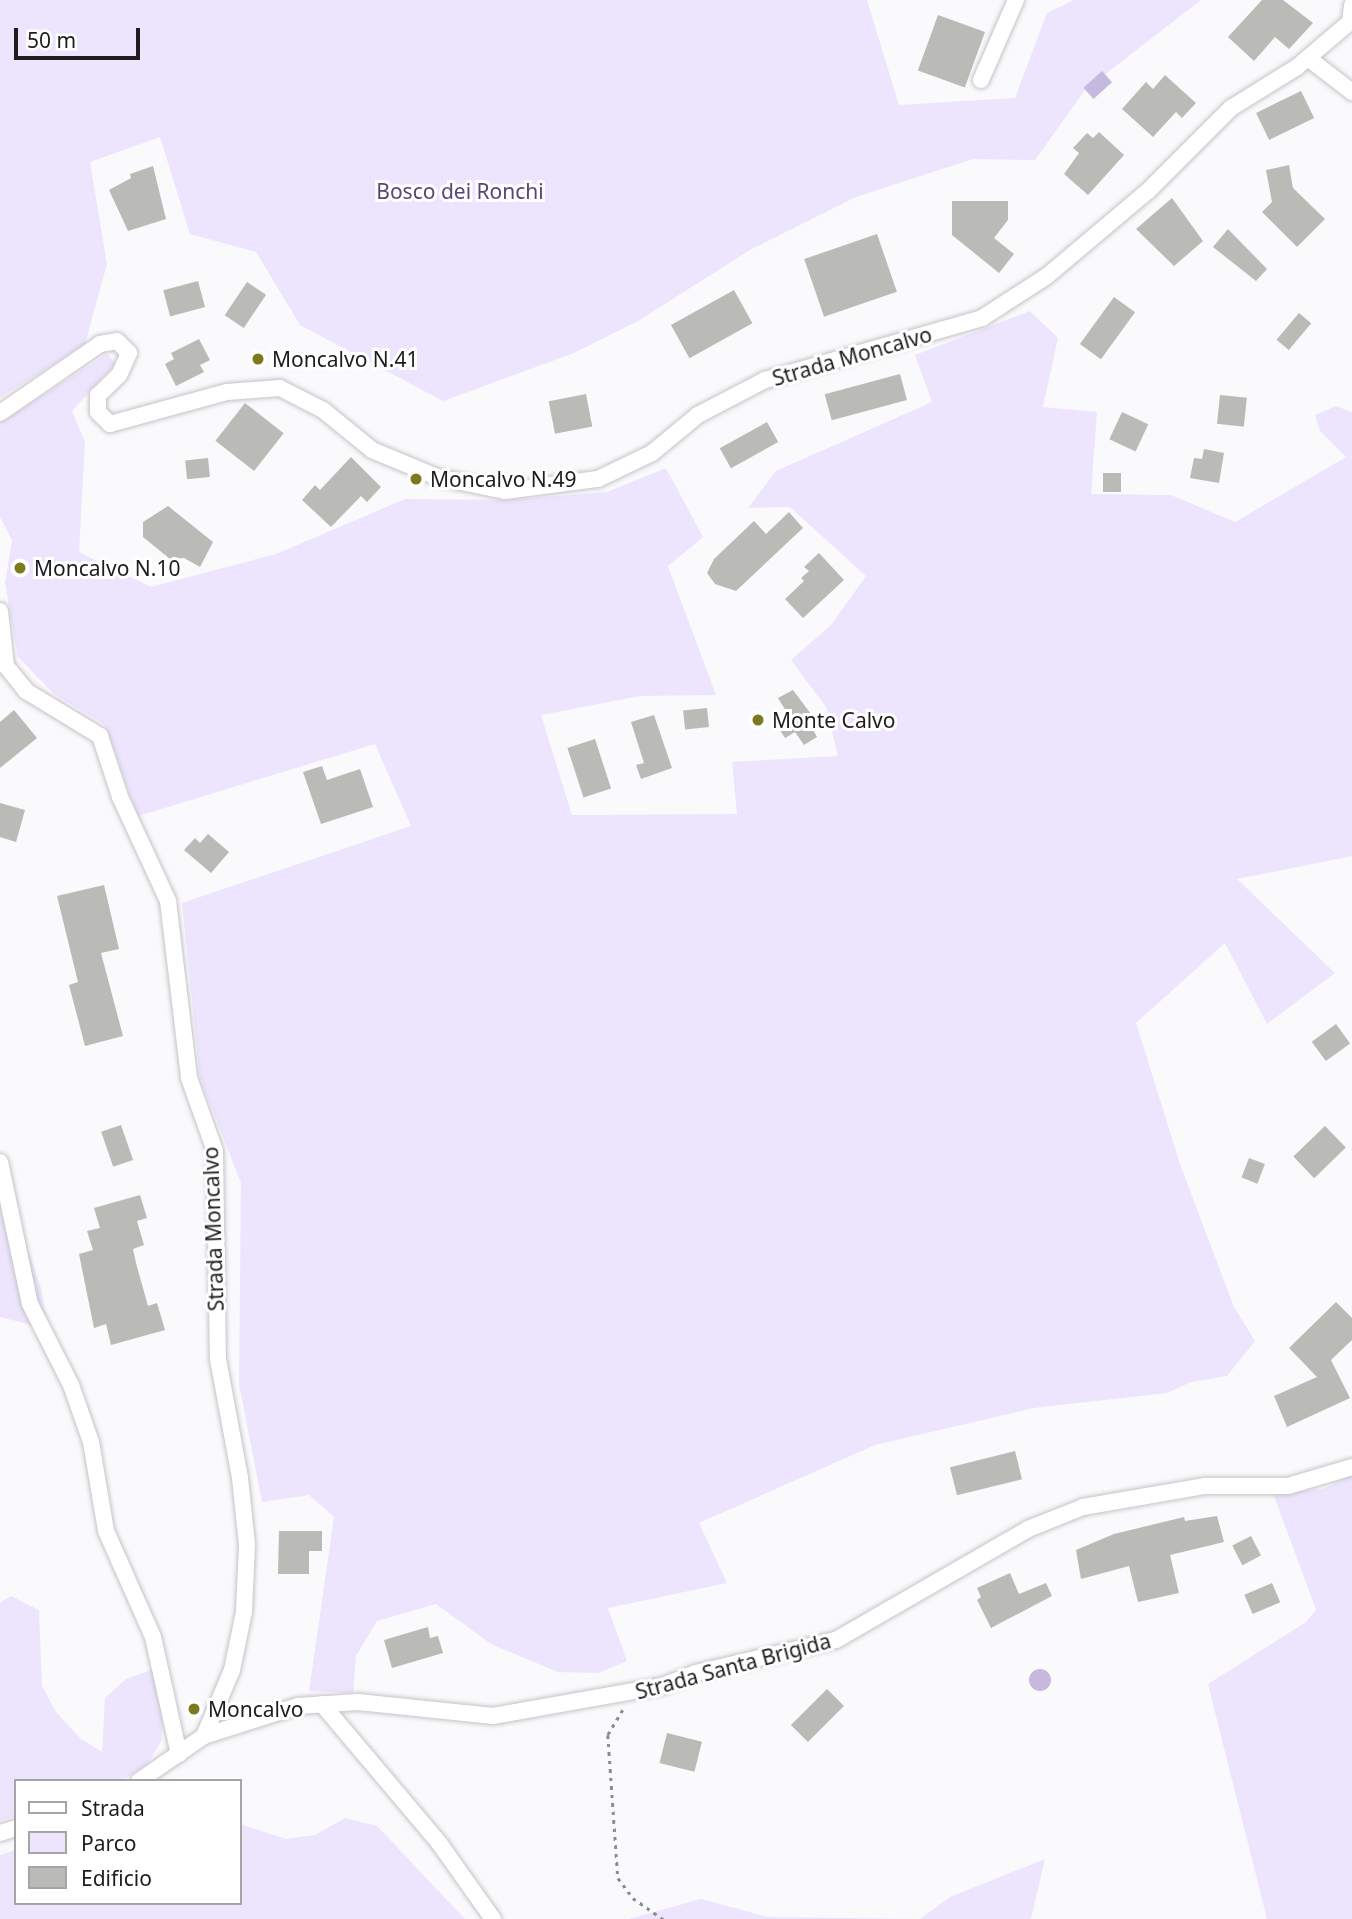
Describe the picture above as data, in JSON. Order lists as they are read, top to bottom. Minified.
{"streets":{"street":["Strada Moncalvo","Strada Santa Brigida"]},"crossings":[["Strada Moncalvo","Strada Santa Brigida"]],"parks":["Bosco dei Ronchi"],"places":["Moncalvo N.41","Moncalvo N.49","Moncalvo N.10","Monte Calvo","Moncalvo"],"legend":["Strada","Parco","Edificio"],"scale_bar":"50 m"}
